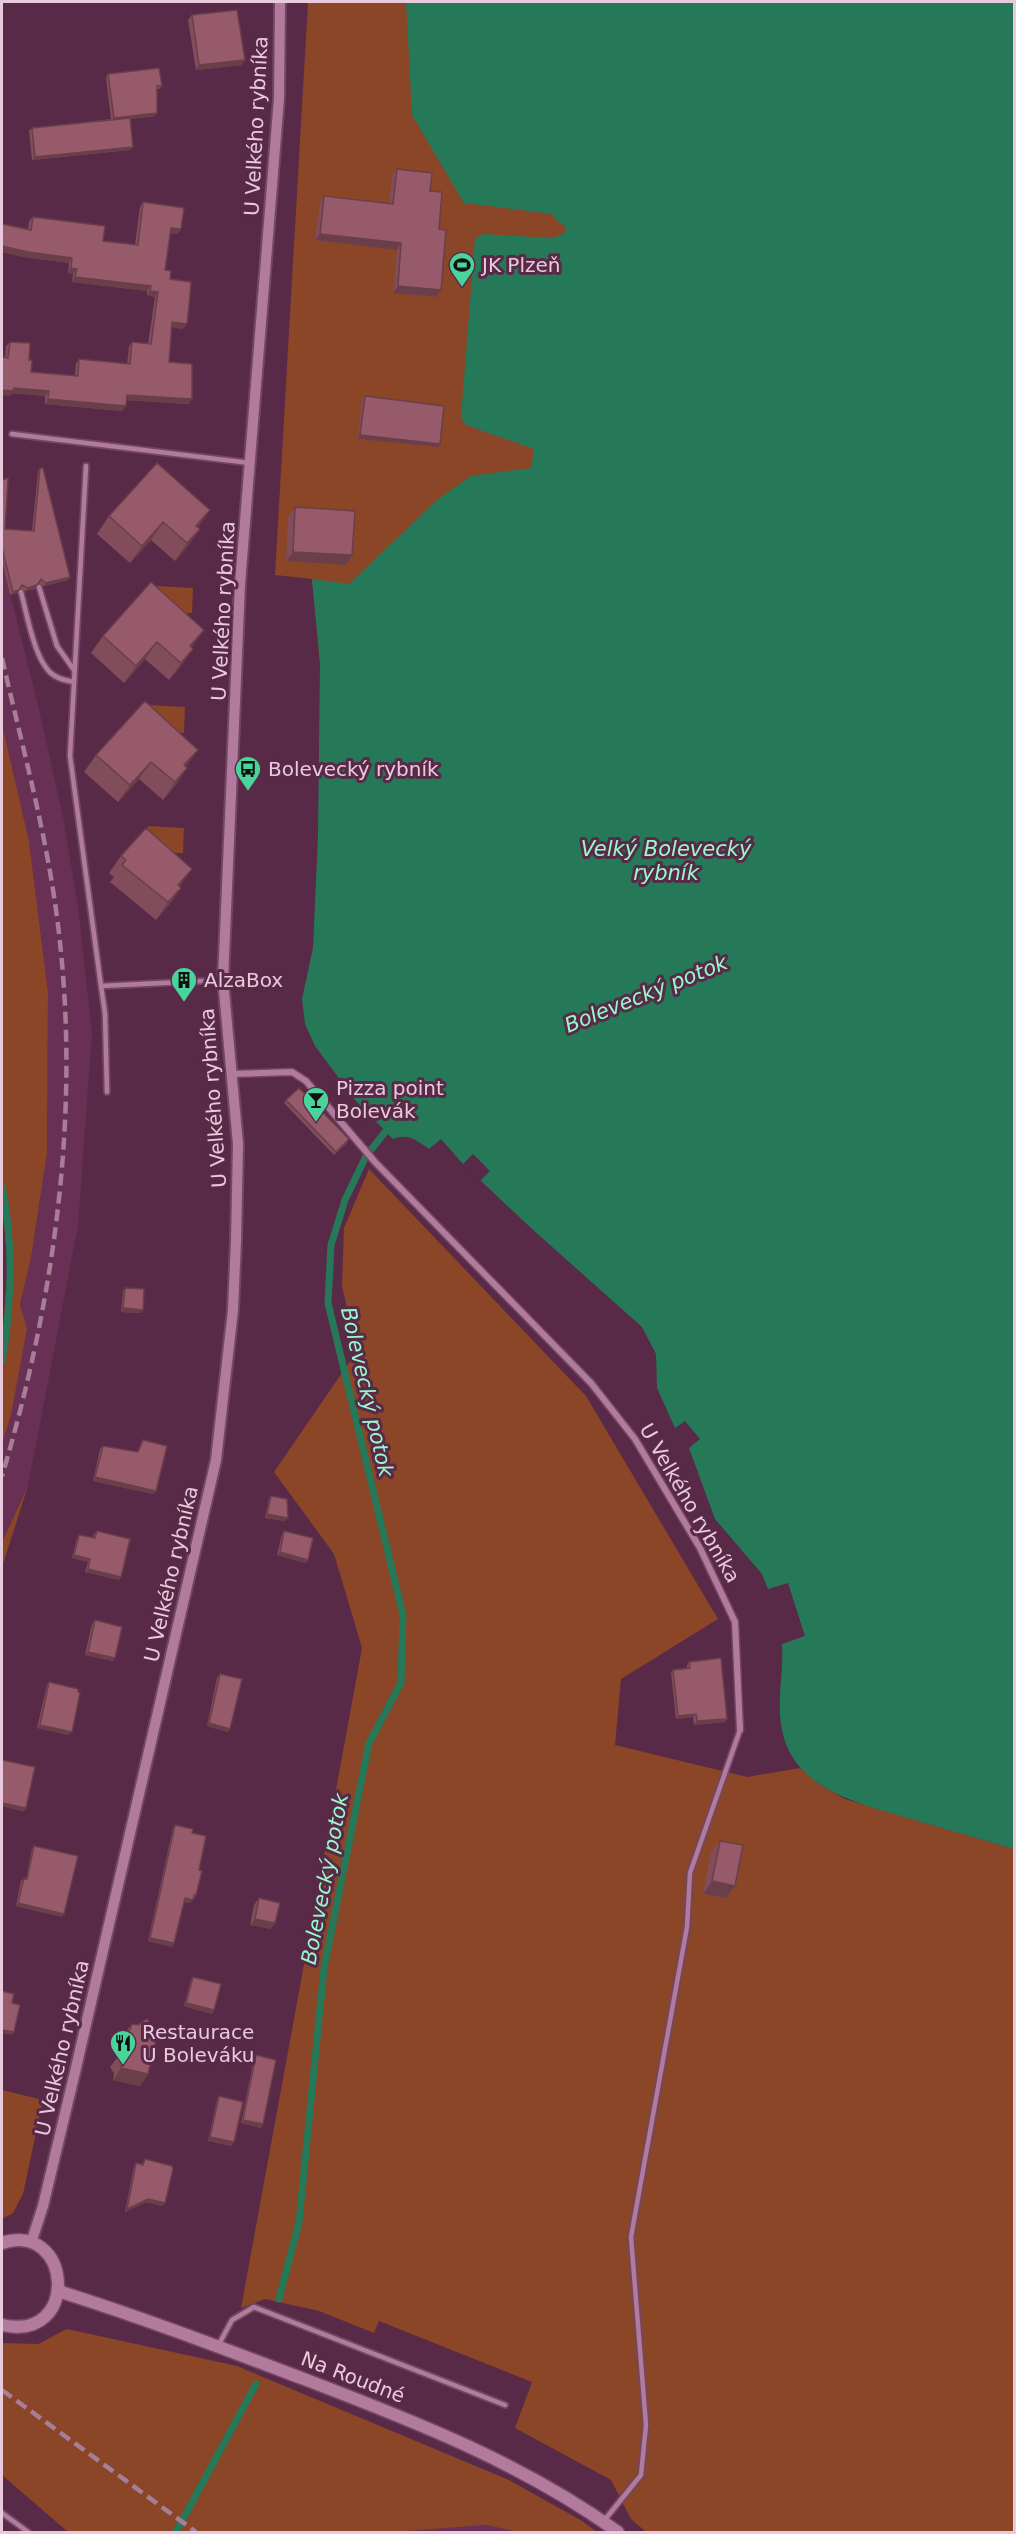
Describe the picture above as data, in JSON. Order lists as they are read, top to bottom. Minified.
{"streets":{"main road":["Na Roudné"],"street":["U Velkého rybníka"]},"water":["Velký Bolevecký rybník","Bolevecký potok"],"places":{"sports":["JK Plzeň"],"bus stop":["Bolevecký rybník"],"building":["AlzaBox"],"bar":["Pizza point Bolevák"],"restaurant":["Restaurace U Boleváku"]}}
